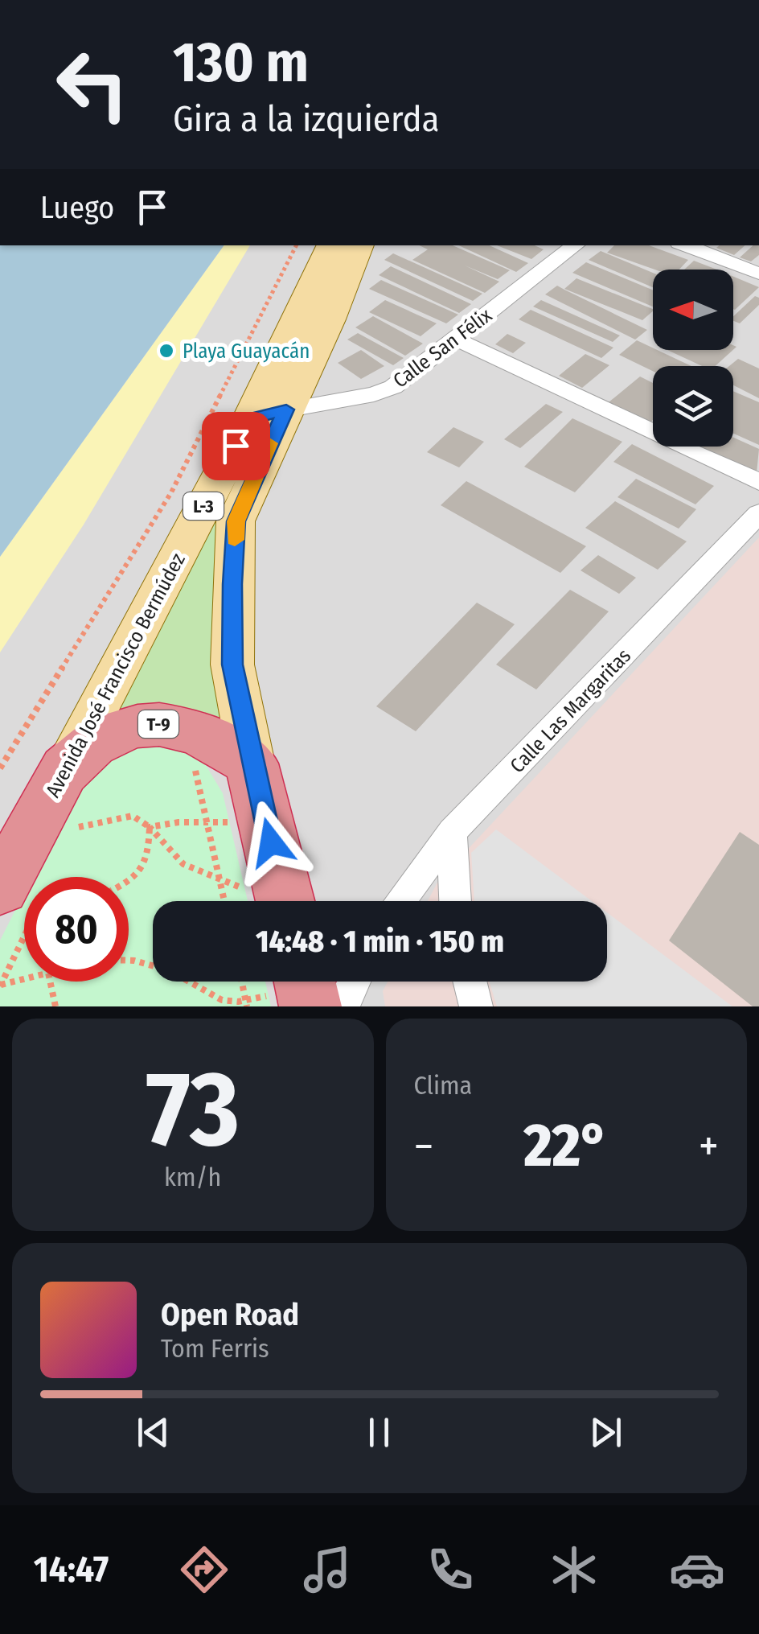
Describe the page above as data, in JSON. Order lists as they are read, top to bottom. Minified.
{"streets":{"highway":["Avenida José Francisco Bermúdez","T-9"],"main road":["L-3"],"street":["Calle San Félix","Calle Las Margaritas"]},"crossings":[["Calle San Félix","Avenida José Francisco Bermúdez"],["Avenida José Francisco Bermúdez","T-9"]],"places":["Playa Guayacán"],"north":"left","page":{"turn":["130 m","Gira a la izquierda"],"then":"Luego","limit":"80","trip":"14:48 · 1 min · 150 m","tile":[["73","km/h"],"Clima"],"heat":["−","22°","+"],"song":["Open Road","Tom Ferris"],"tabs":"14:47"}}
